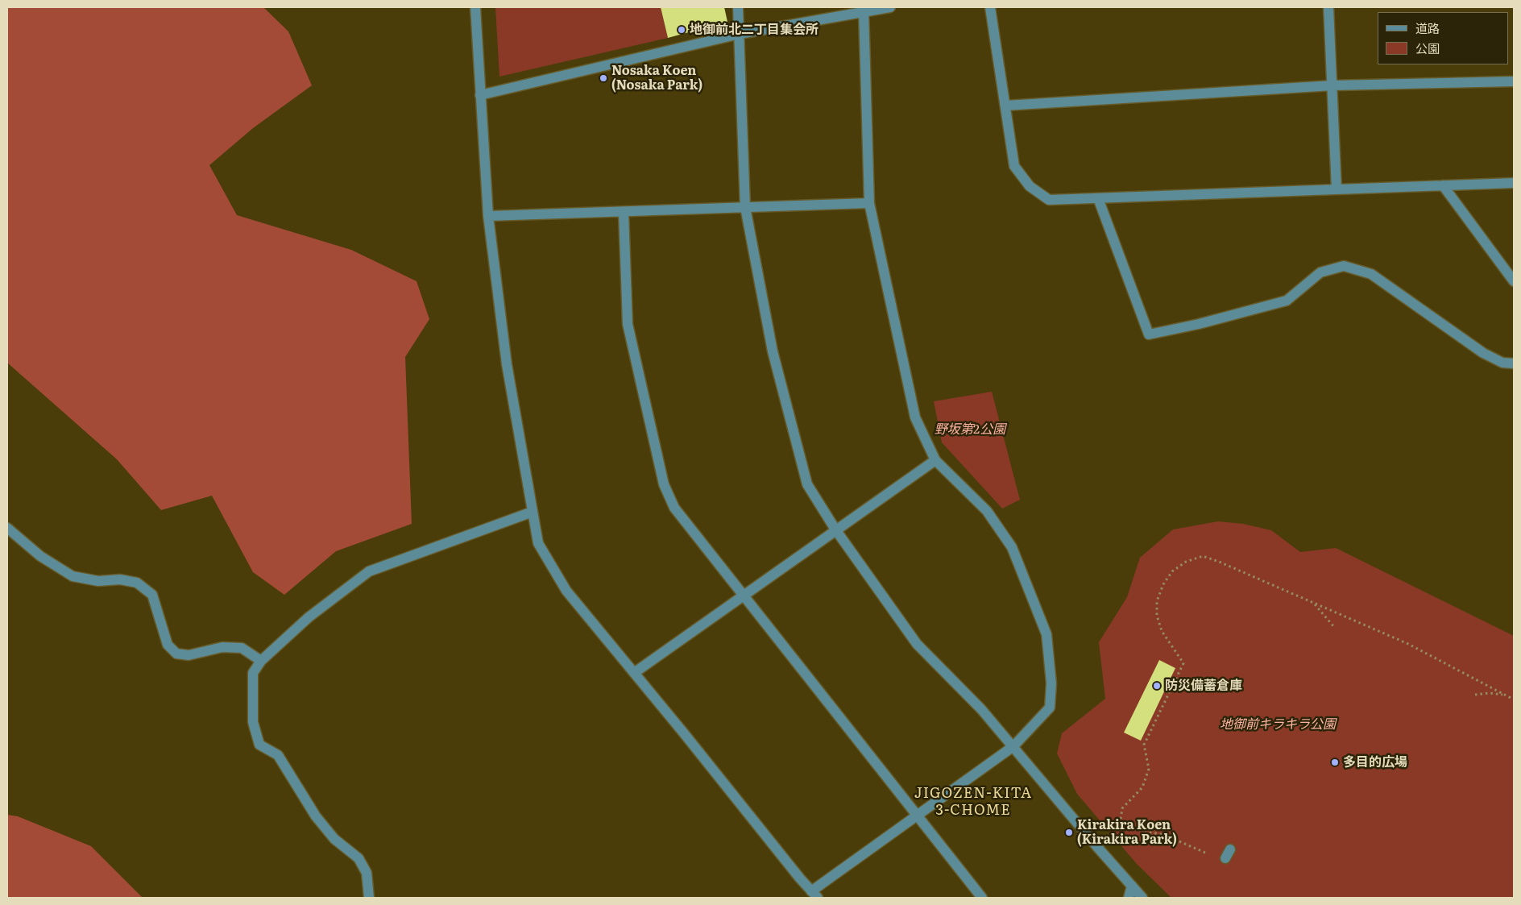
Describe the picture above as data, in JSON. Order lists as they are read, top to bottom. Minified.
{"districts":["JIGOZEN-KITA 3-CHOME"],"parks":["野坂第2公園","地御前キラキラ公園"],"places":["地御前北二丁目集会所","Nosaka Koen (Nosaka Park)","防災備蓄倉庫","多目的広場","Kirakira Koen (Kirakira Park)"],"legend":["道路","公園"]}
